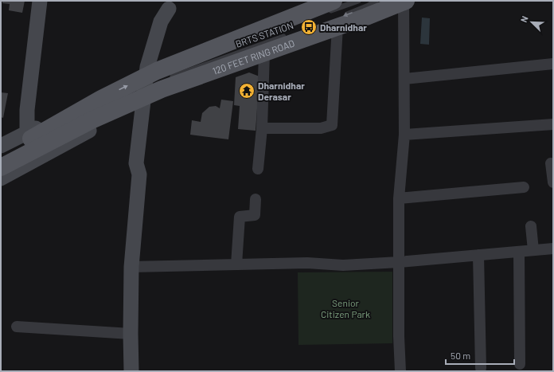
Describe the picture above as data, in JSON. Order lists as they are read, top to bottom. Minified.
{"streets":{"main road":["120 FEET RING ROAD"],"lane":["BRTS STATION"]},"crossings":[["BRTS STATION","120 FEET RING ROAD"]],"parks":["Senior Citizen Park"],"places":{"bus stop":["Dharnidhar"],"temple":["Dharnidhar Derasar"]},"scale_bar":"50 m","north":"top left"}
